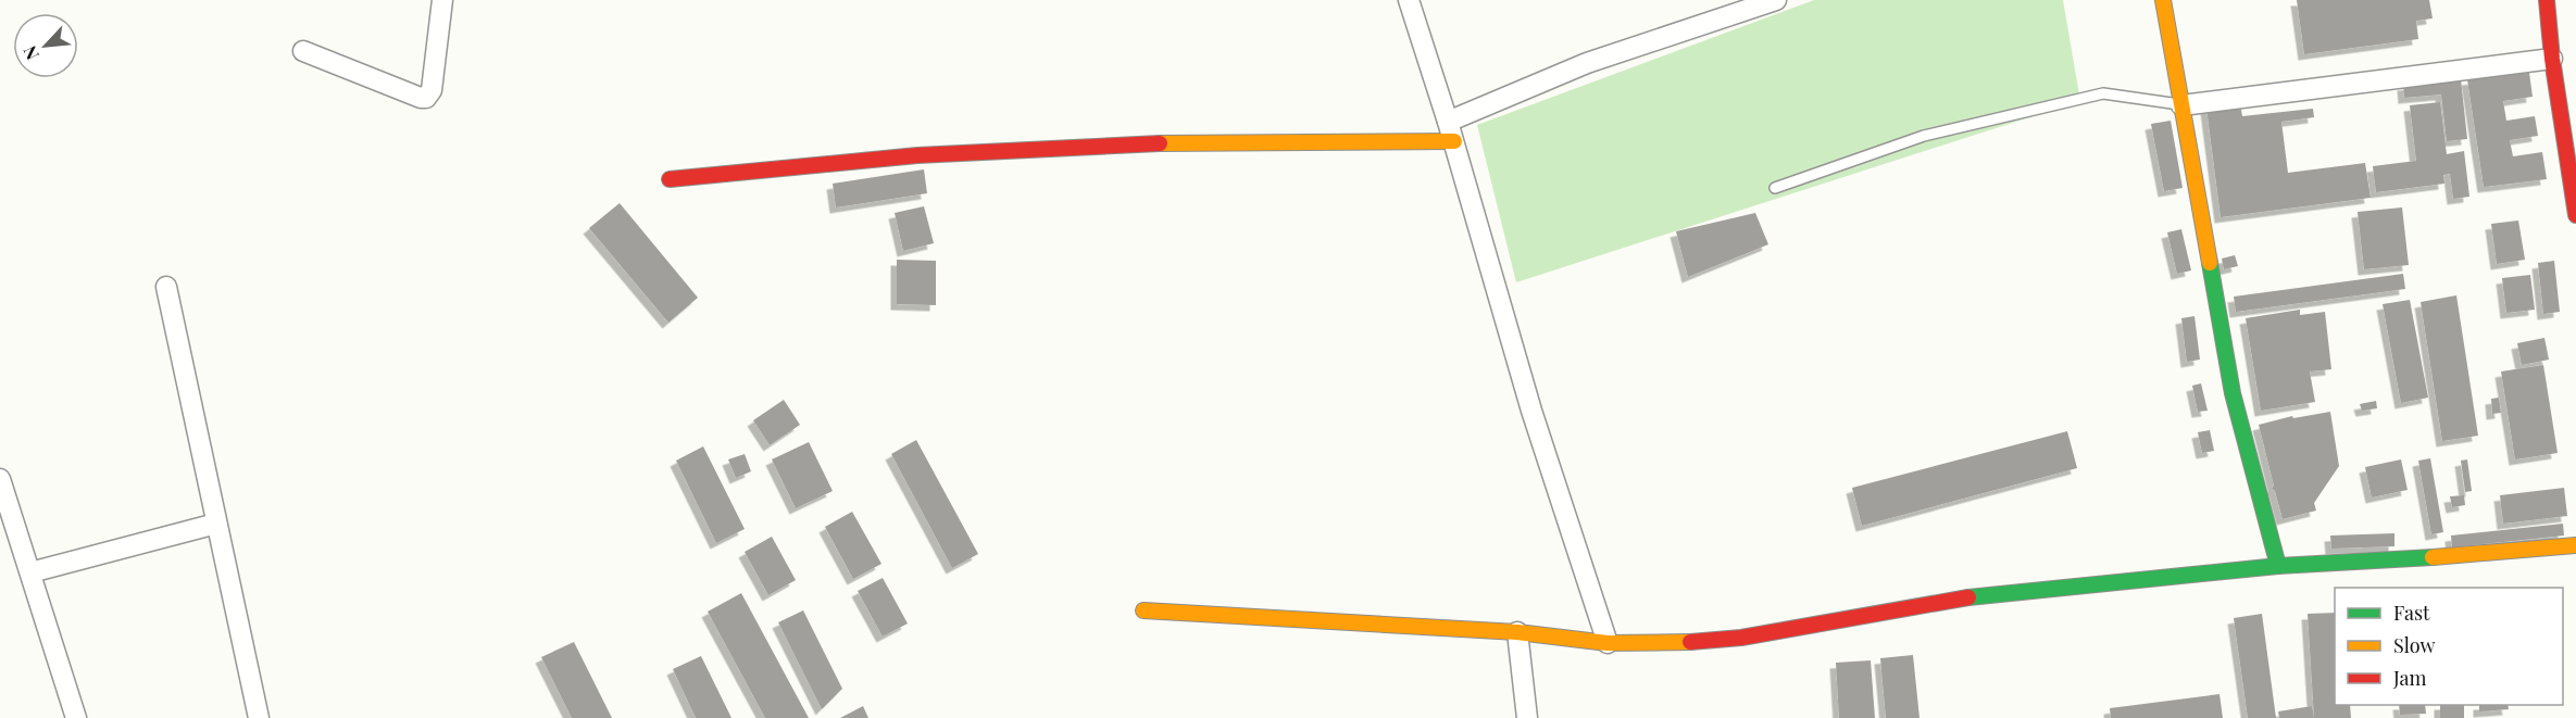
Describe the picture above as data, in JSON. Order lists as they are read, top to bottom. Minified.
{"legend":["Fast","Slow","Jam"],"north":"bottom left"}
